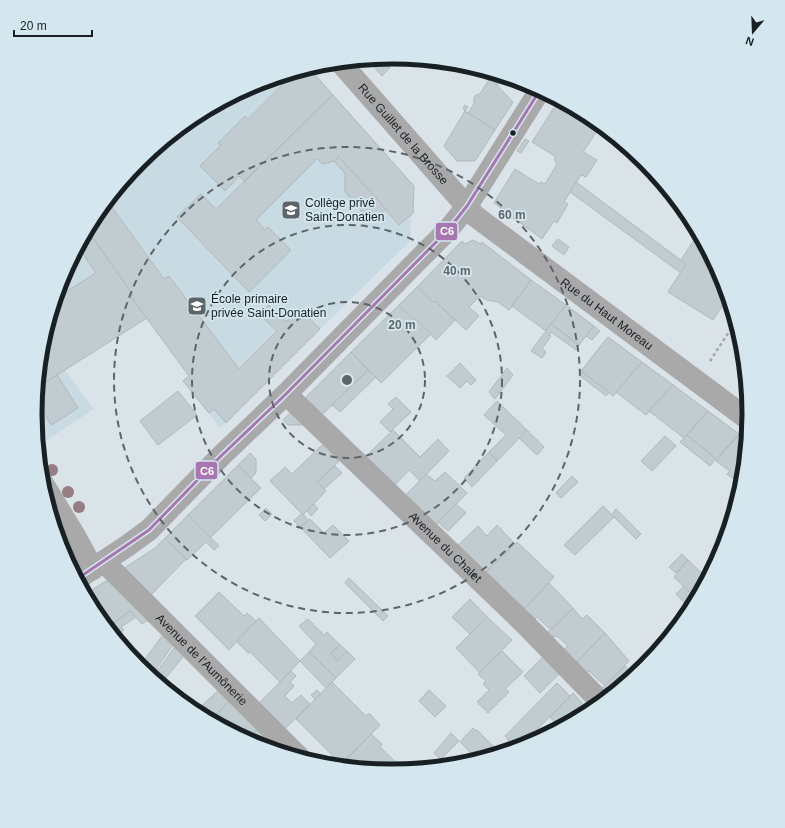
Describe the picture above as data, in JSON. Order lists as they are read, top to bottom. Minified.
{"streets":{"street":["Rue Guillet de la Brosse","Rue du Haut Moreau","Avenue du Chalet","Avenue de l'Aumônerie"]},"crossings":[["Rue Guillet de la Brosse","Rue du Haut Moreau"]],"places":{"school or university":["Collège privé Saint-Donatien","École primaire privée Saint-Donatien"]},"lines":["transit line C6"],"scale_bar":"20 m","north":"bottom","rings":["60 m","40 m","20 m"]}
